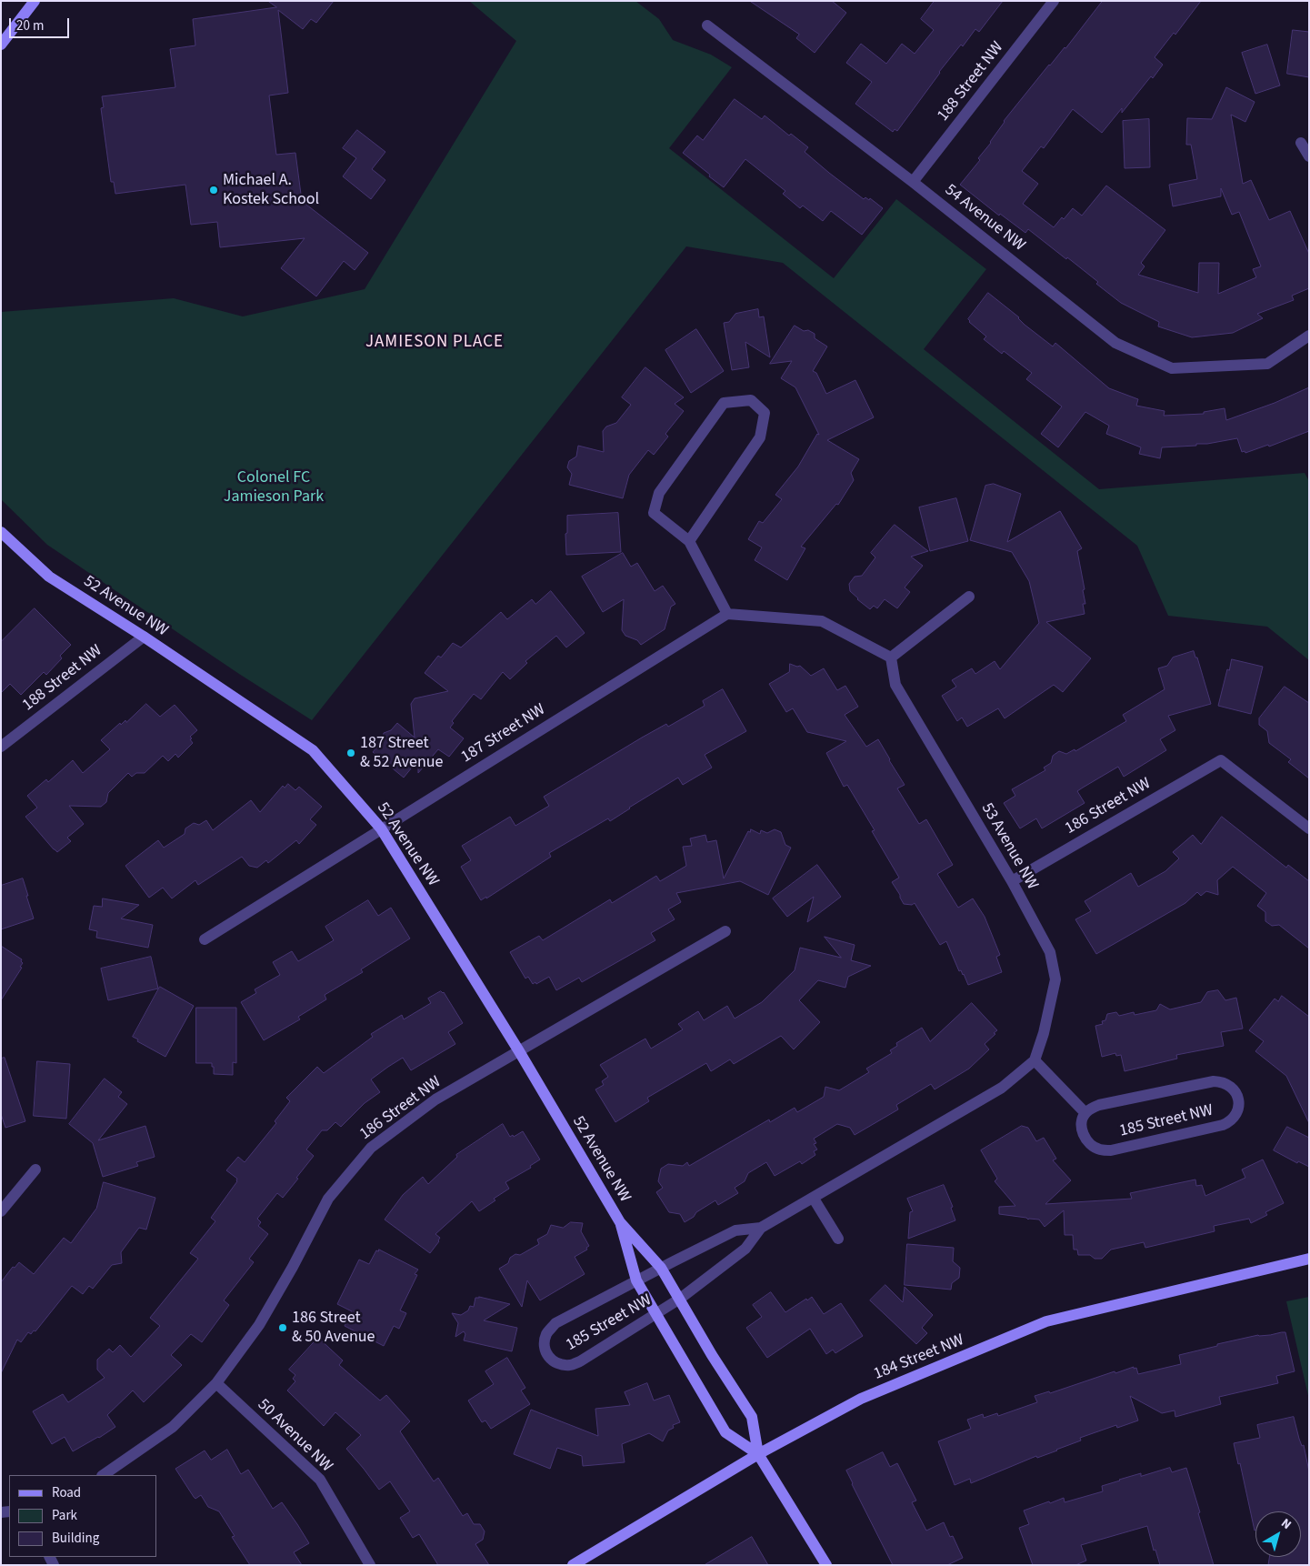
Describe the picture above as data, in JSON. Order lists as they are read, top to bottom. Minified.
{"streets":{"street":["188 Street NW","54 Avenue NW","52 Avenue NW","187 Street NW","186 Street NW","53 Avenue NW","185 Street NW","184 Street NW","50 Avenue NW"]},"crossings":[["188 Street NW","54 Avenue NW"],["188 Street NW","52 Avenue NW"],["52 Avenue NW","187 Street NW"],["52 Avenue NW","186 Street NW"],["52 Avenue NW","185 Street NW"],["52 Avenue NW","184 Street NW"],["186 Street NW","53 Avenue NW"],["186 Street NW","50 Avenue NW"],["53 Avenue NW","185 Street NW"]],"districts":["JAMIESON PLACE"],"parks":["Colonel FC Jamieson Park"],"places":["Michael A. Kostek School","187 Street & 52 Avenue","186 Street & 50 Avenue"],"legend":["Road","Park","Building"],"scale_bar":"20 m","north":"top right"}
